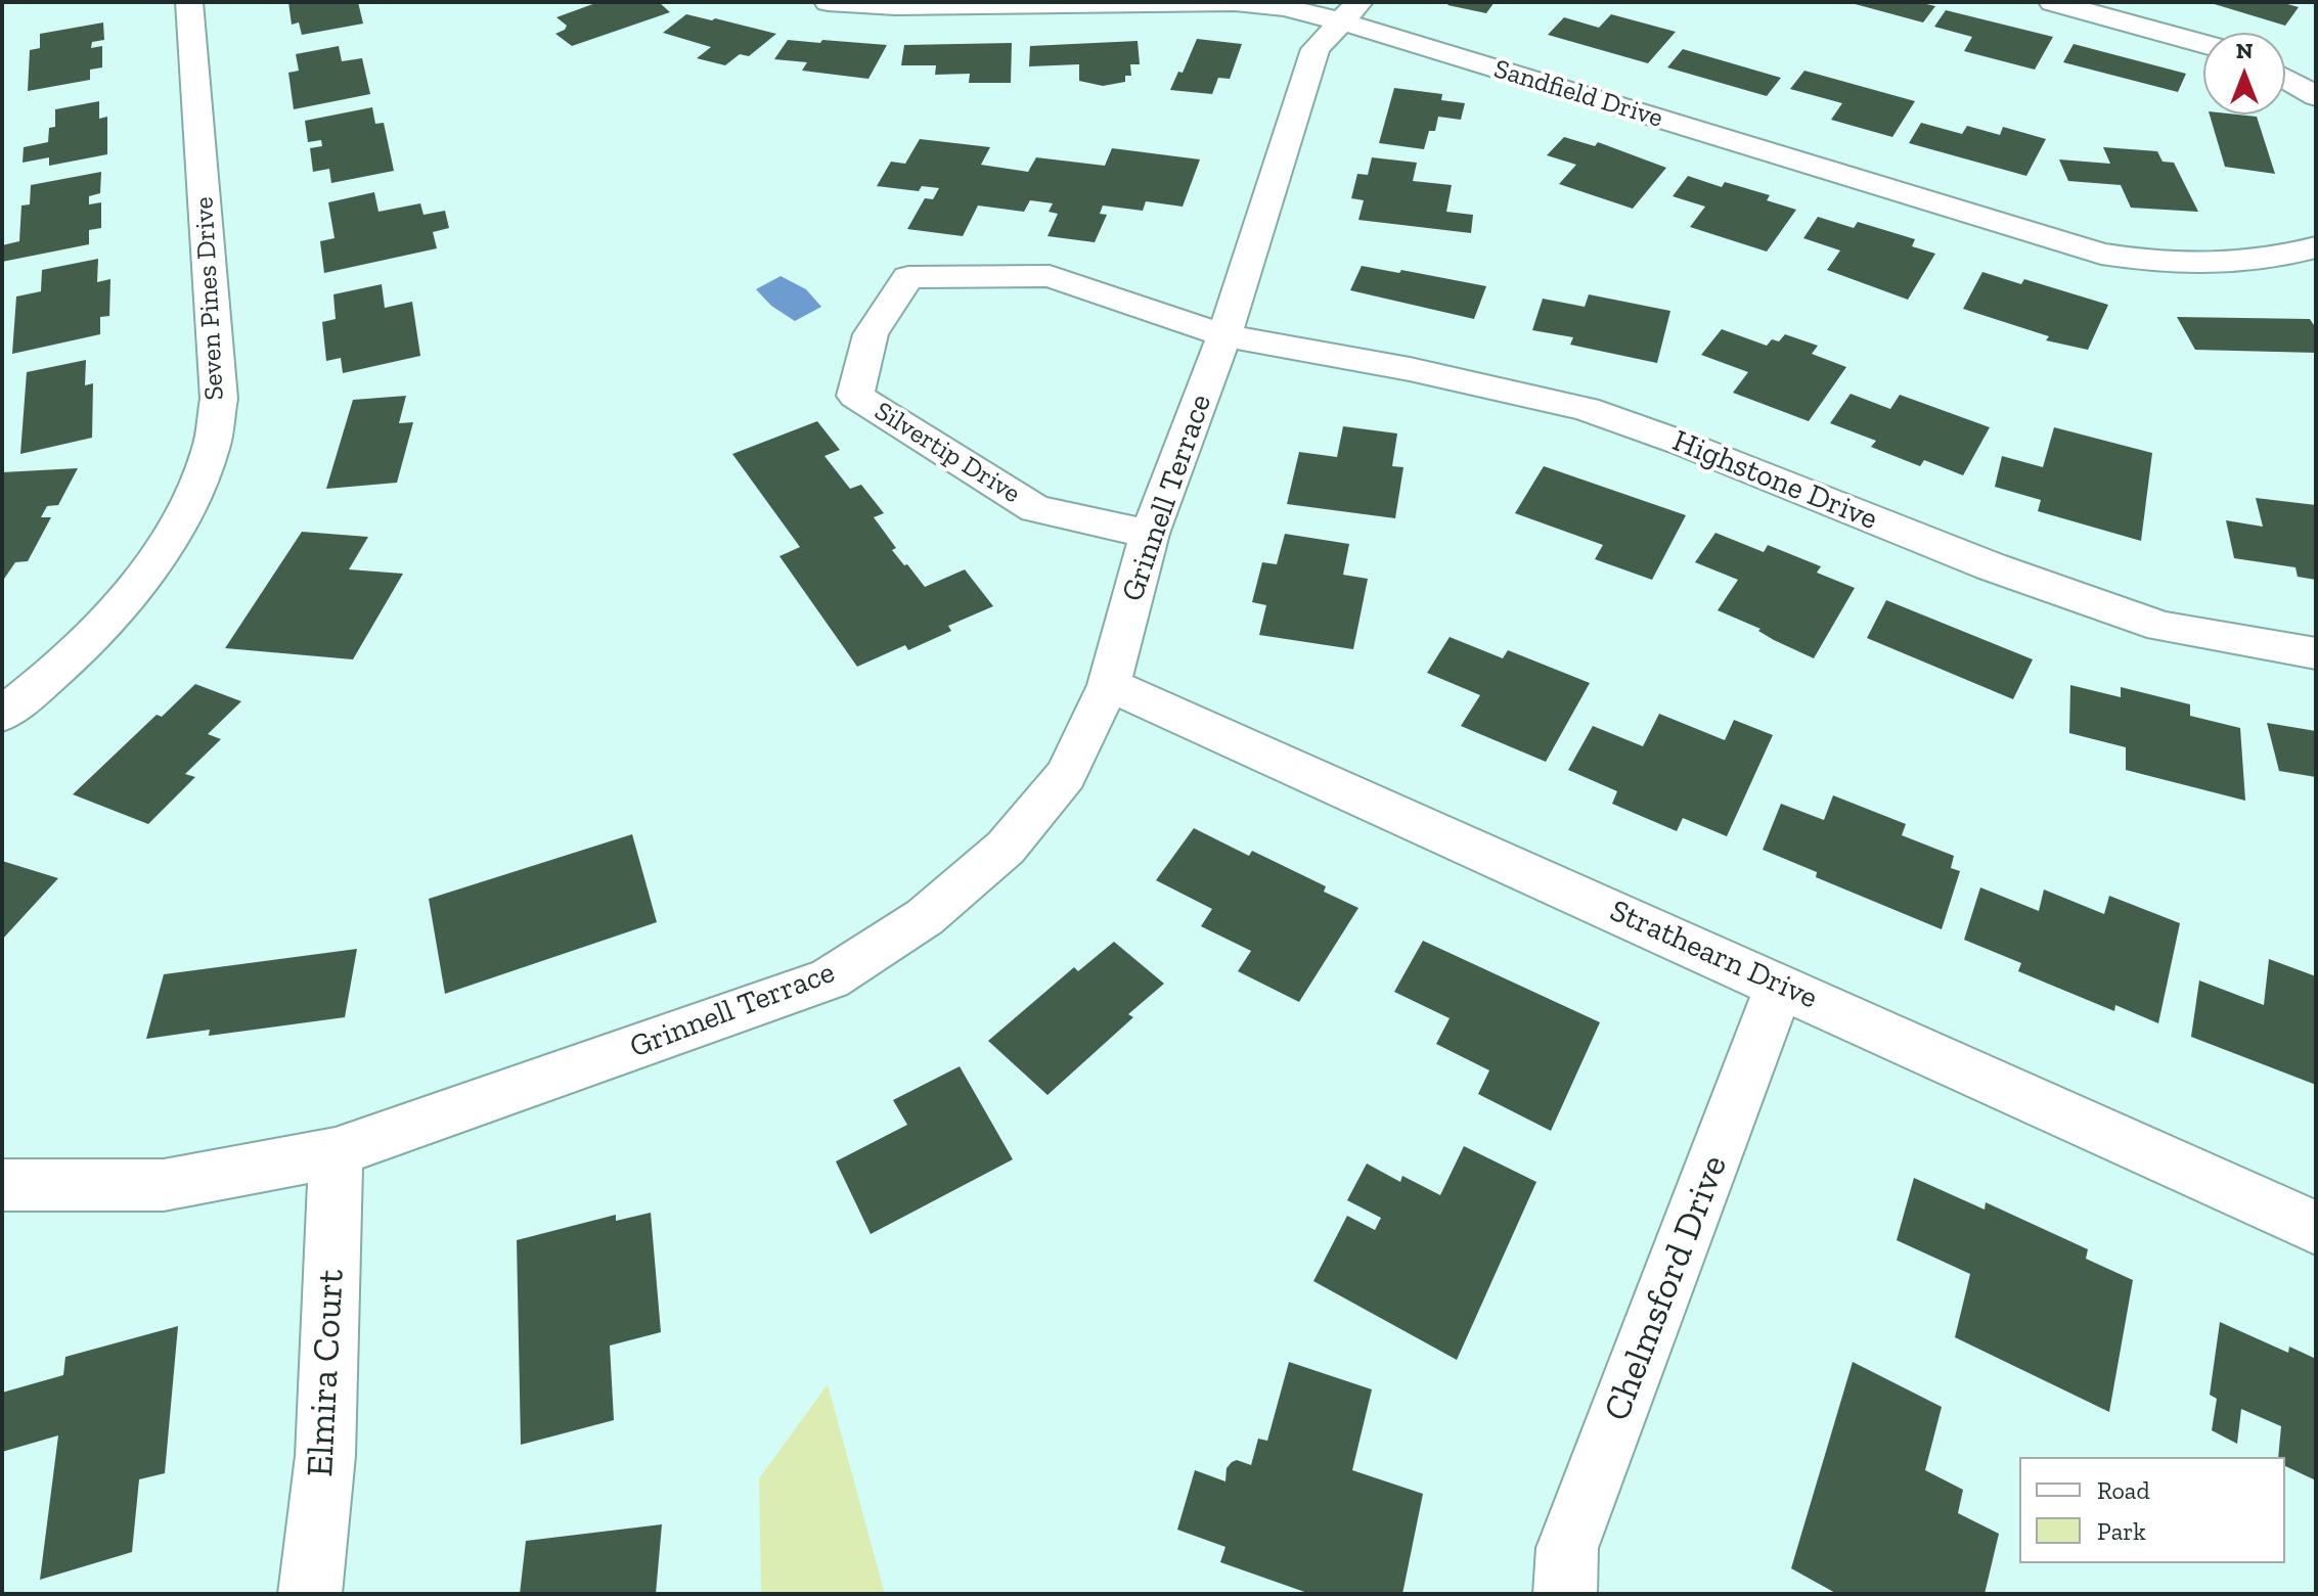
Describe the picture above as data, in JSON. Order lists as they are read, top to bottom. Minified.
{"streets":{"street":["Sandfield Drive","Seven Pines Drive","Silvertip Drive","Highstone Drive","Grinnell Terrace","Strathearn Drive","Chelmsford Drive","Elmira Court"]},"crossings":[["Sandfield Drive","Grinnell Terrace"],["Silvertip Drive","Highstone Drive"],["Silvertip Drive","Grinnell Terrace"],["Highstone Drive","Grinnell Terrace"],["Grinnell Terrace","Strathearn Drive"],["Grinnell Terrace","Elmira Court"],["Strathearn Drive","Chelmsford Drive"]],"legend":["Road","Park"],"north":"top"}
